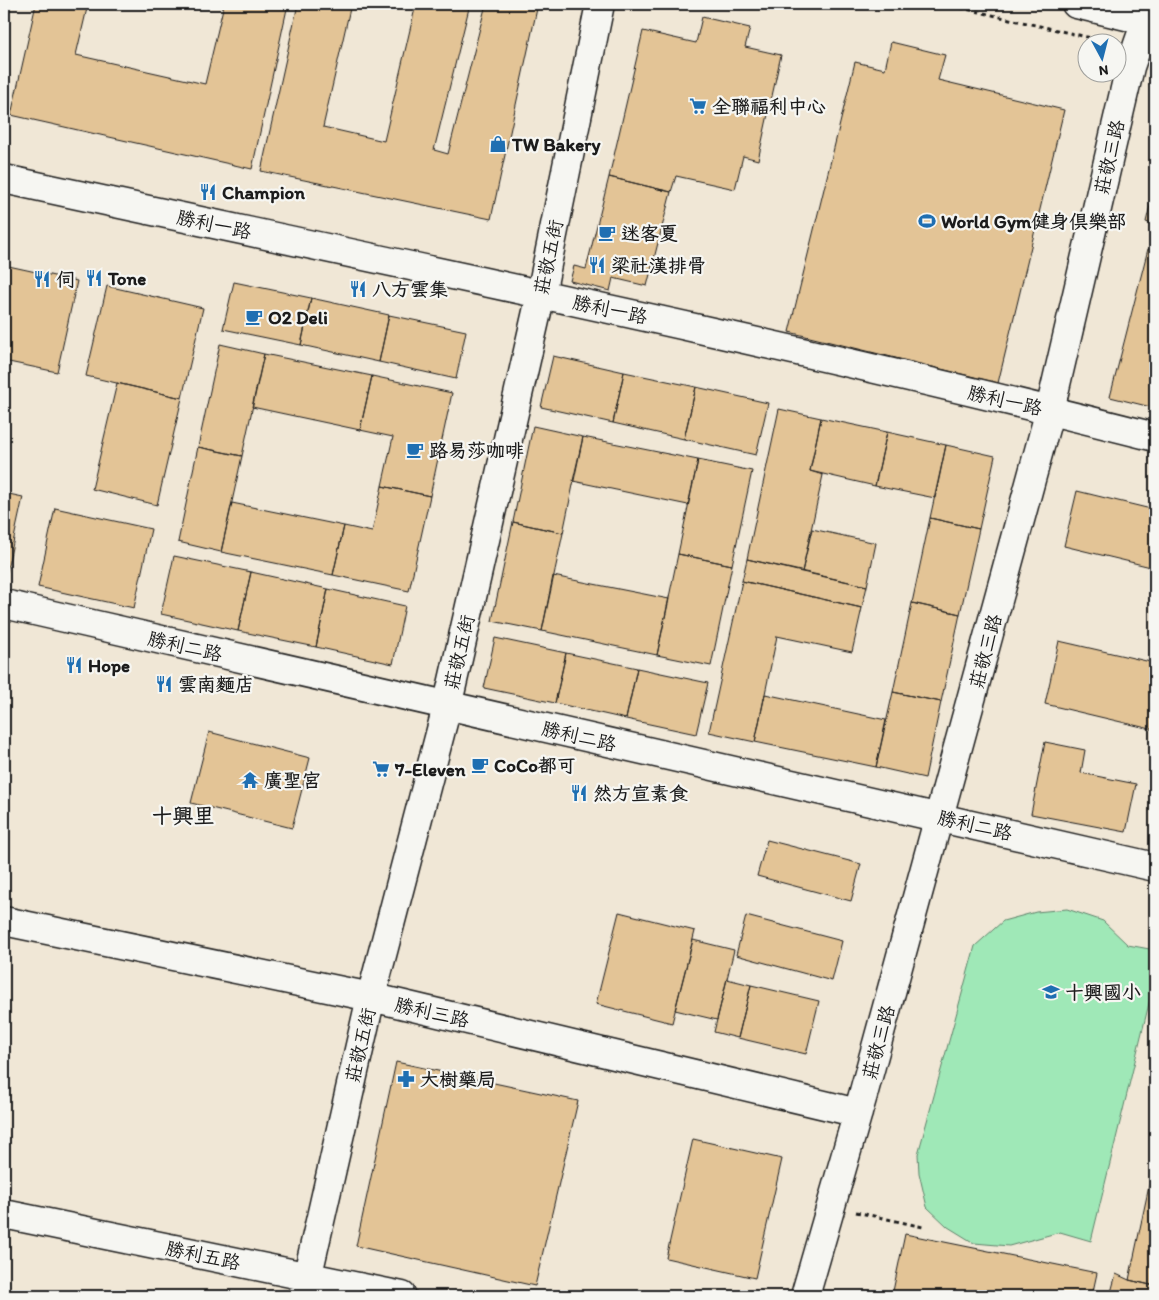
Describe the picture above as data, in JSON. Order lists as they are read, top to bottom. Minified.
{"streets":{"street":["莊敬三路","勝利一路","莊敬五街","勝利二路","勝利三路","勝利五路"]},"crossings":[["莊敬三路","勝利一路"],["莊敬三路","勝利二路"],["莊敬三路","勝利三路"],["勝利一路","莊敬五街"],["莊敬五街","勝利二路"],["莊敬五街","勝利三路"],["莊敬五街","勝利五路"]],"districts":["十興里"],"places":{"supermarket":["全聯福利中心","7-Eleven"],"shop":["TW Bakery"],"restaurant":["Champion","梁社漢排骨","Tone","伺","八方雲集","Hope","雲南麵店","然方宣素食"],"sports":["World Gym健身俱樂部"],"cafe":["迷客夏","O2 Deli","路易莎咖啡","CoCo都可"],"temple":["廣聖宮"],"school or university":["十興國小"],"pharmacy":["大樹藥局"]},"north":"bottom"}
